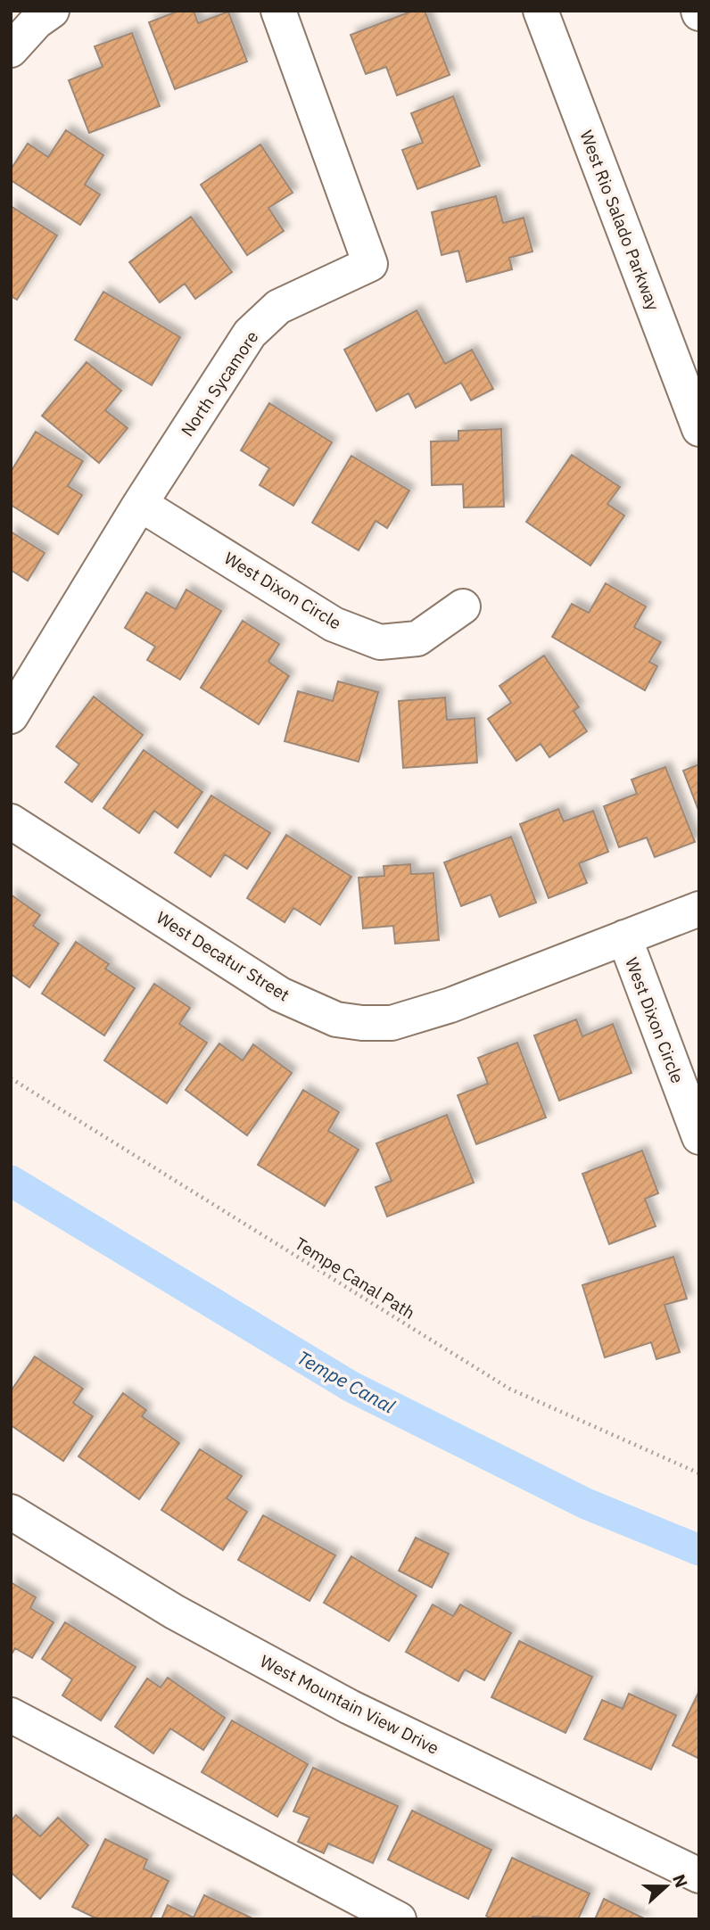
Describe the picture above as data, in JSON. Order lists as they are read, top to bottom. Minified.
{"streets":{"street":["West Rio Salado Parkway","North Sycamore","West Dixon Circle","West Decatur Street","West Mountain View Drive"],"path":["Tempe Canal Path"]},"crossings":[["North Sycamore","West Dixon Circle"],["West Dixon Circle","West Decatur Street"]],"water":["Tempe Canal"],"north":"right"}
